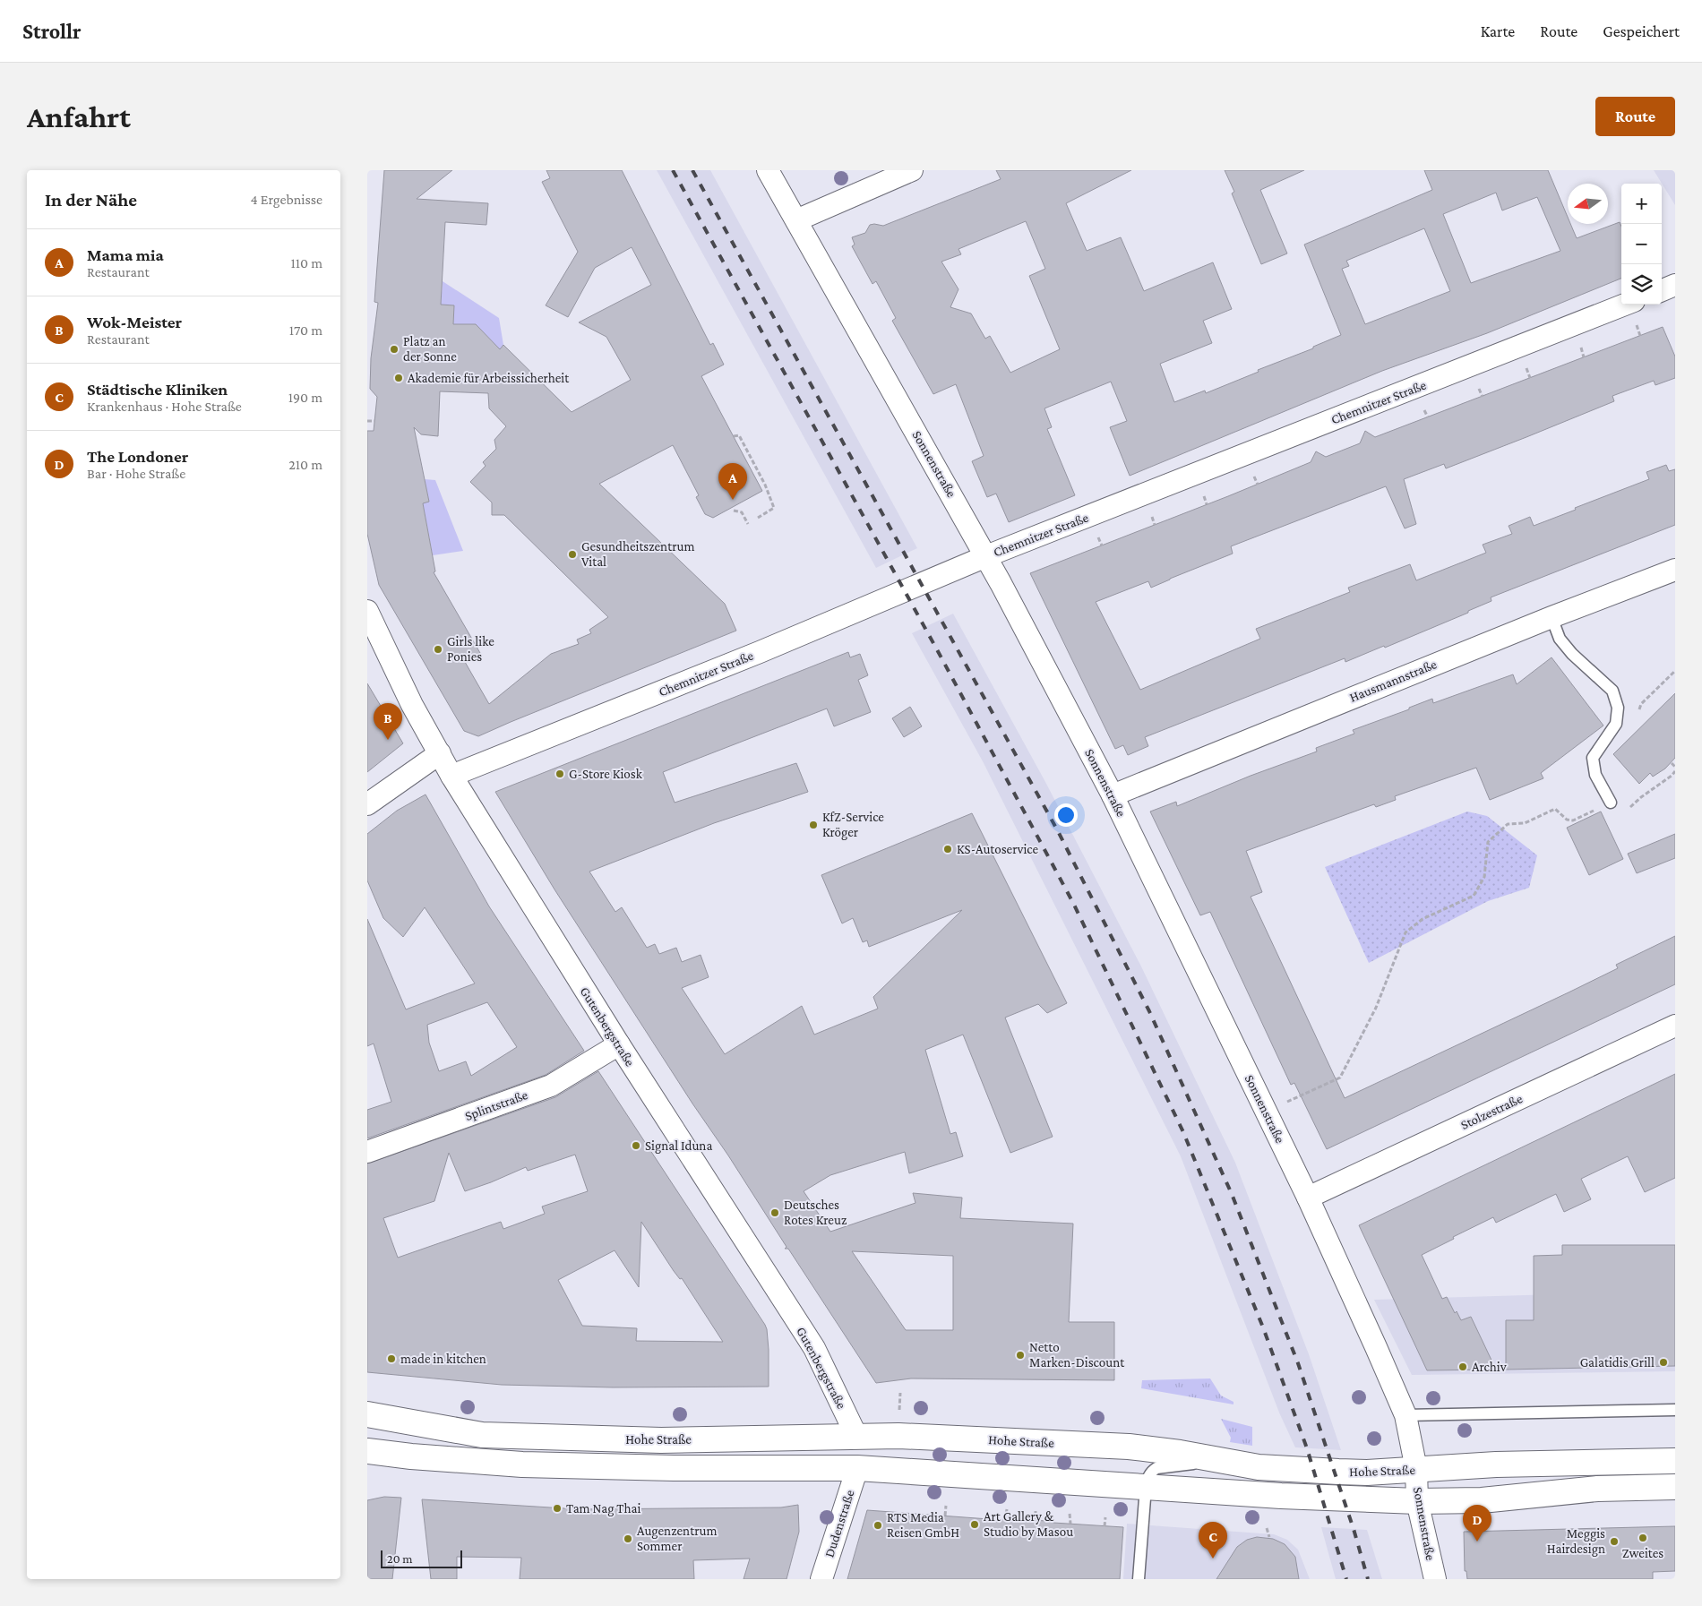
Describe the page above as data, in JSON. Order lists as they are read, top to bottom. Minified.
{"streets":{"main road":["Hohe Straße"],"street":["Chemnitzer Straße","Sonnenstraße","Hausmannstraße","Gutenbergstraße","Splintstraße","Stolzestraße","Dudenstraße"]},"crossings":[["Chemnitzer Straße","Sonnenstraße"],["Chemnitzer Straße","Gutenbergstraße"],["Sonnenstraße","Hausmannstraße"],["Sonnenstraße","Stolzestraße"],["Sonnenstraße","Hohe Straße"],["Gutenbergstraße","Splintstraße"],["Gutenbergstraße","Hohe Straße"],["Hohe Straße","Dudenstraße"]],"places":["Platz an der Sonne","Akademie für Arbeissicherheit","Gesundheitszentrum Vital","Girls like Ponies","G-Store Kiosk","KfZ-Service Kröger","KS-Autoservice","Signal Iduna","Deutsches Rotes Kreuz","Netto Marken-Discount","made in kitchen","Galatidis Grill","Archiv","Tam Nag Thai","Art Gallery & Studio by Masou","RTS Media Reisen GmbH","Zweites","Augenzentrum Sommer","Meggis Hairdesign"],"scale_bar":"20 m","north":"left","page":{"header":"Strollr","nav":["Karte","Route","Gespeichert"],"buttons":"Route","title":"Anfahrt","heading":["In der Nähe","4 Ergebnisse"],"map_buttons":["+","−"],"list":[{"mark":"A","name":"Mama mia","note":"Restaurant","value":"110 m"},{"mark":"B","name":"Wok-Meister","note":"Restaurant","value":"170 m"},{"mark":"C","name":"Städtische Kliniken","note":"Krankenhaus · Hohe Straße","value":"190 m"},{"mark":"D","name":"The Londoner","note":"Bar · Hohe Straße","value":"210 m"}],"pins":["A","B","D","C"],"scale":"20 m"}}
